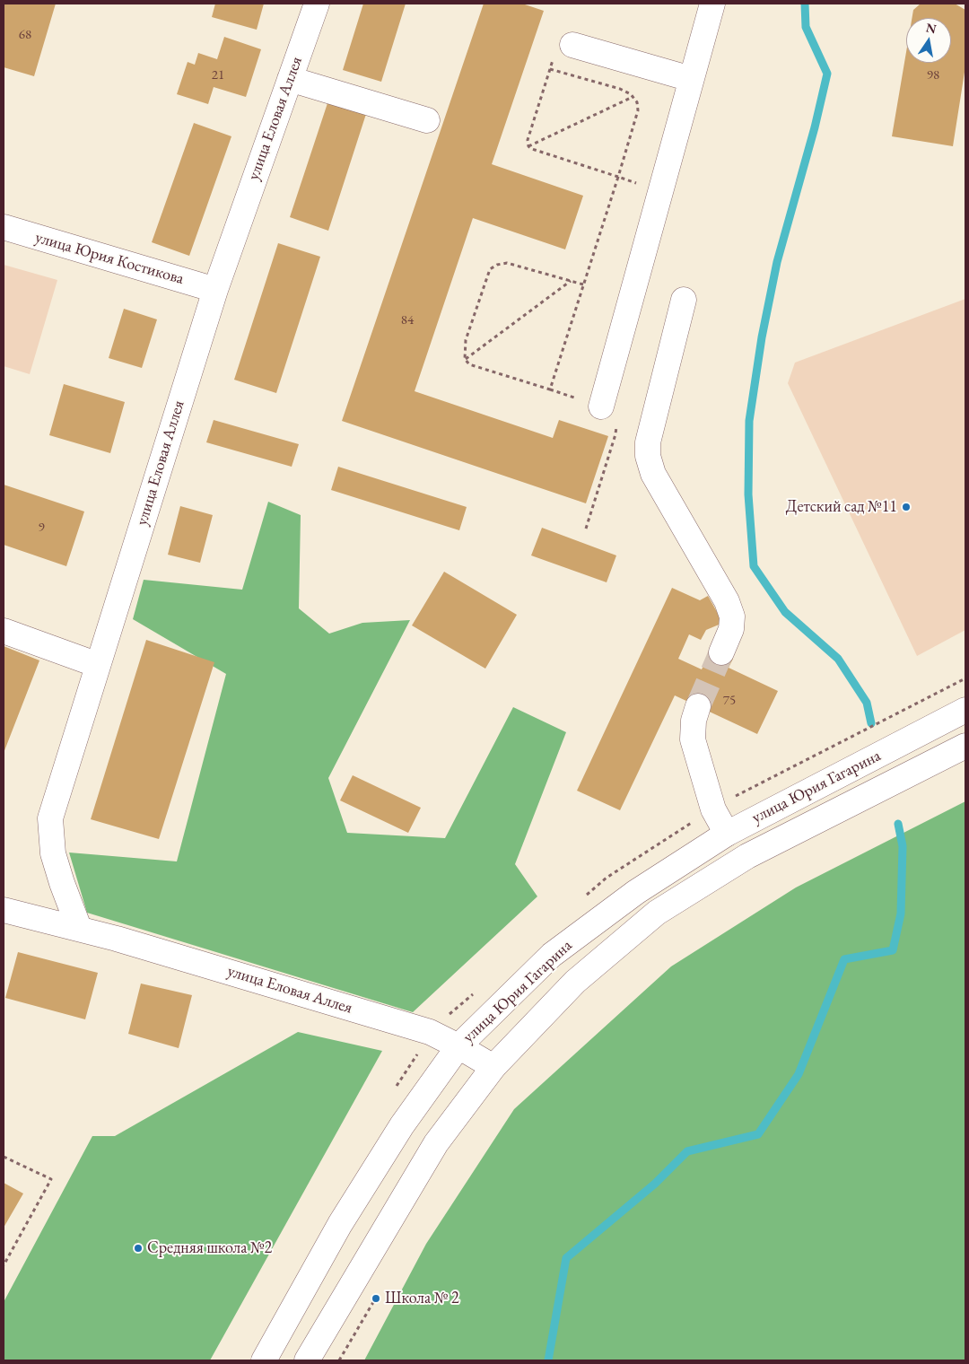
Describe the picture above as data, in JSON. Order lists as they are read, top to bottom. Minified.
{"streets":{"main road":["улица Еловая Аллея","улица Юрия Костикова","улица Юрия Гагарина"]},"crossings":[["улица Еловая Аллея","улица Юрия Костикова"],["улица Еловая Аллея","улица Юрия Гагарина"]],"places":["Детский сад №11","Средняя школа №2","Школа № 2"],"house_numbers":["68","21","98","84","9","75"],"north":"top"}
